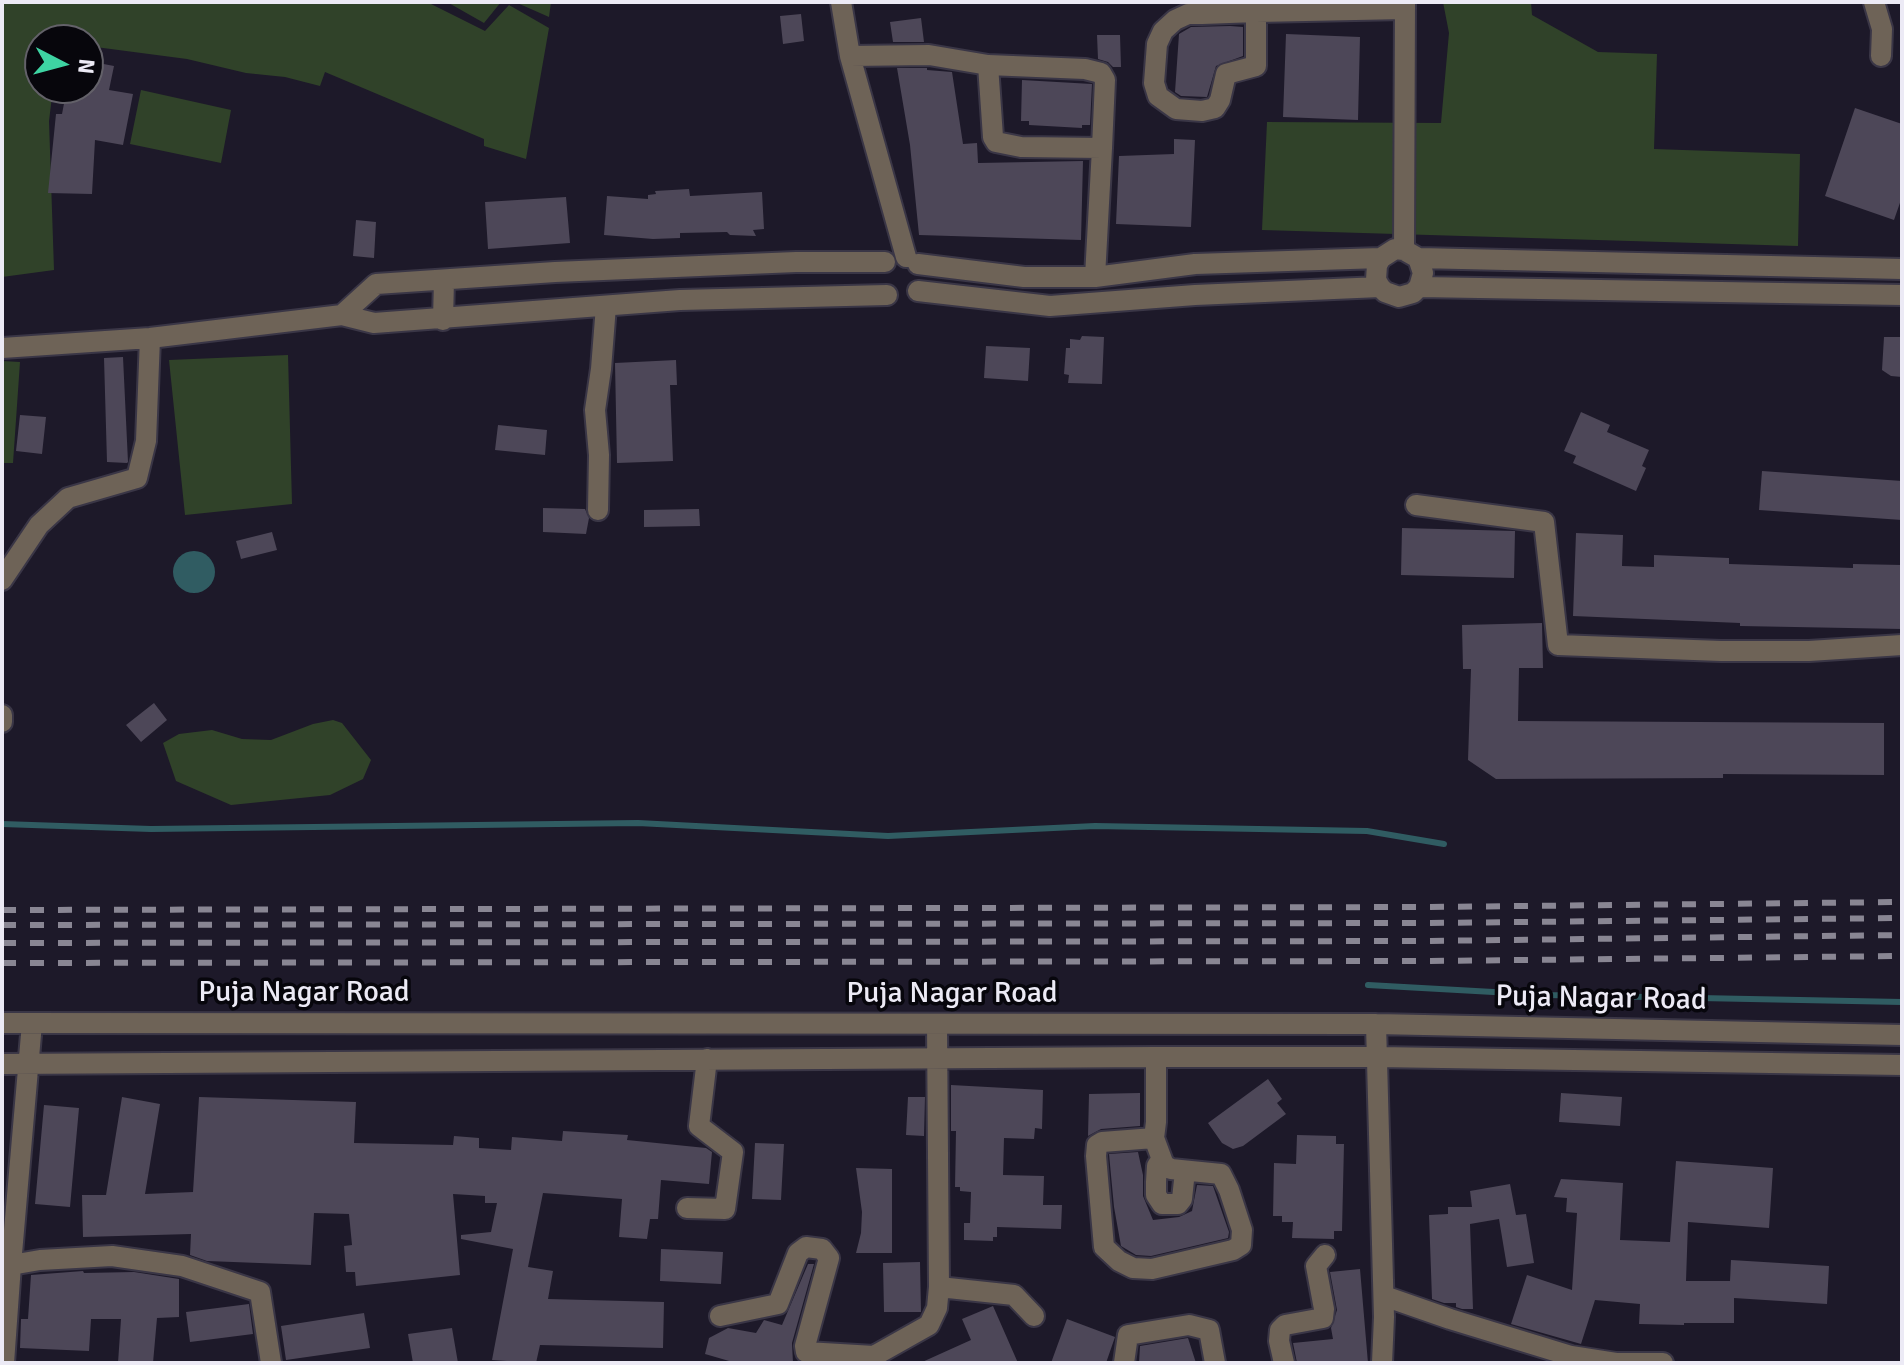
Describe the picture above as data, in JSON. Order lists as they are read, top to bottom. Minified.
{"streets":{"street":["Puja Nagar Road"]},"north":"right"}
